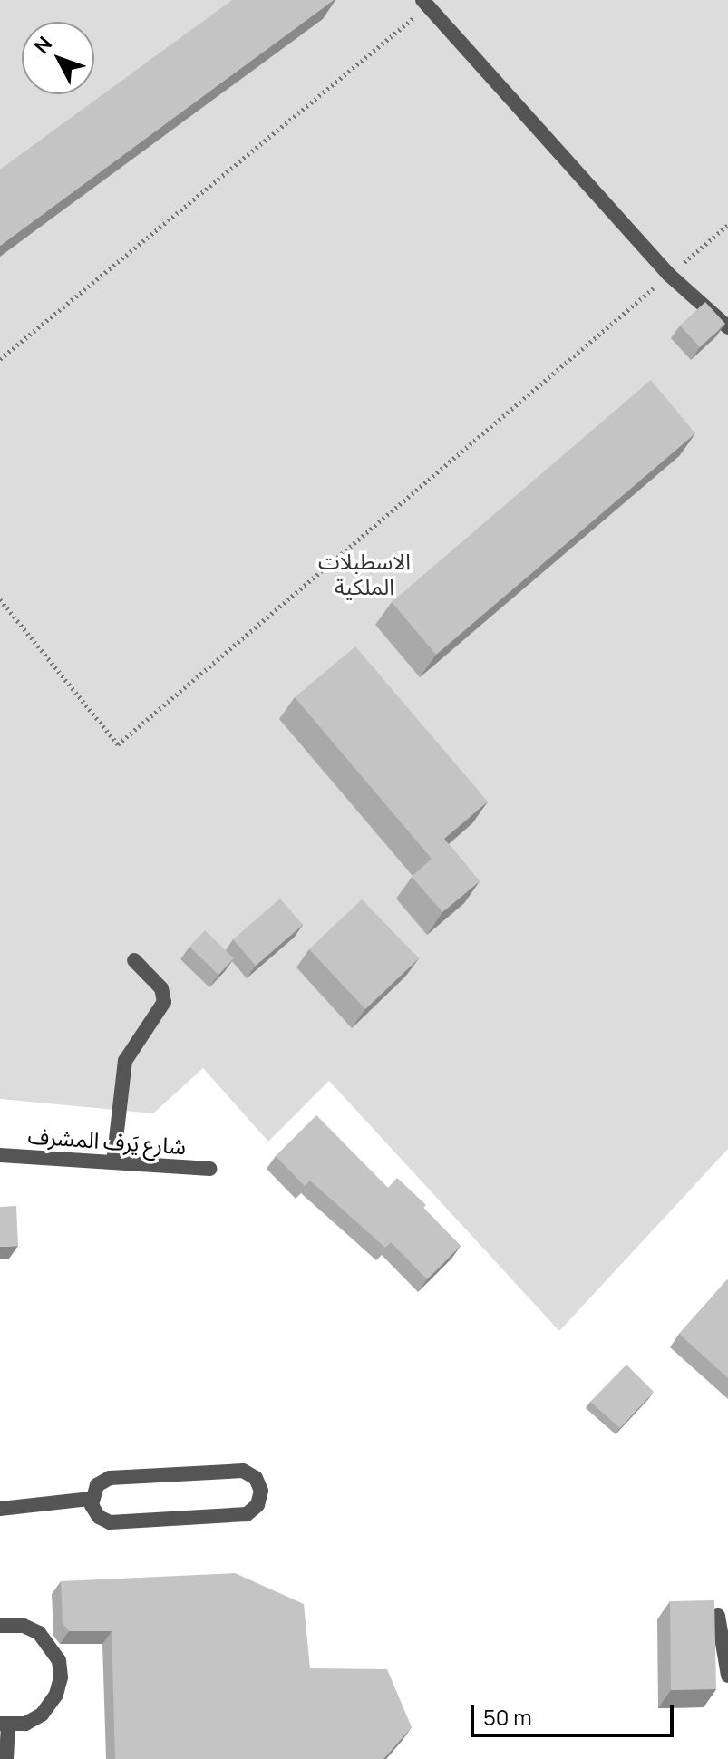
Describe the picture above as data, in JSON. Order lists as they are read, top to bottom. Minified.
{"streets":{"street":["شارع يَرف المشرف"]},"parks":["الاسطبلات الملكية"],"scale_bar":"50 m","north":"top left"}
